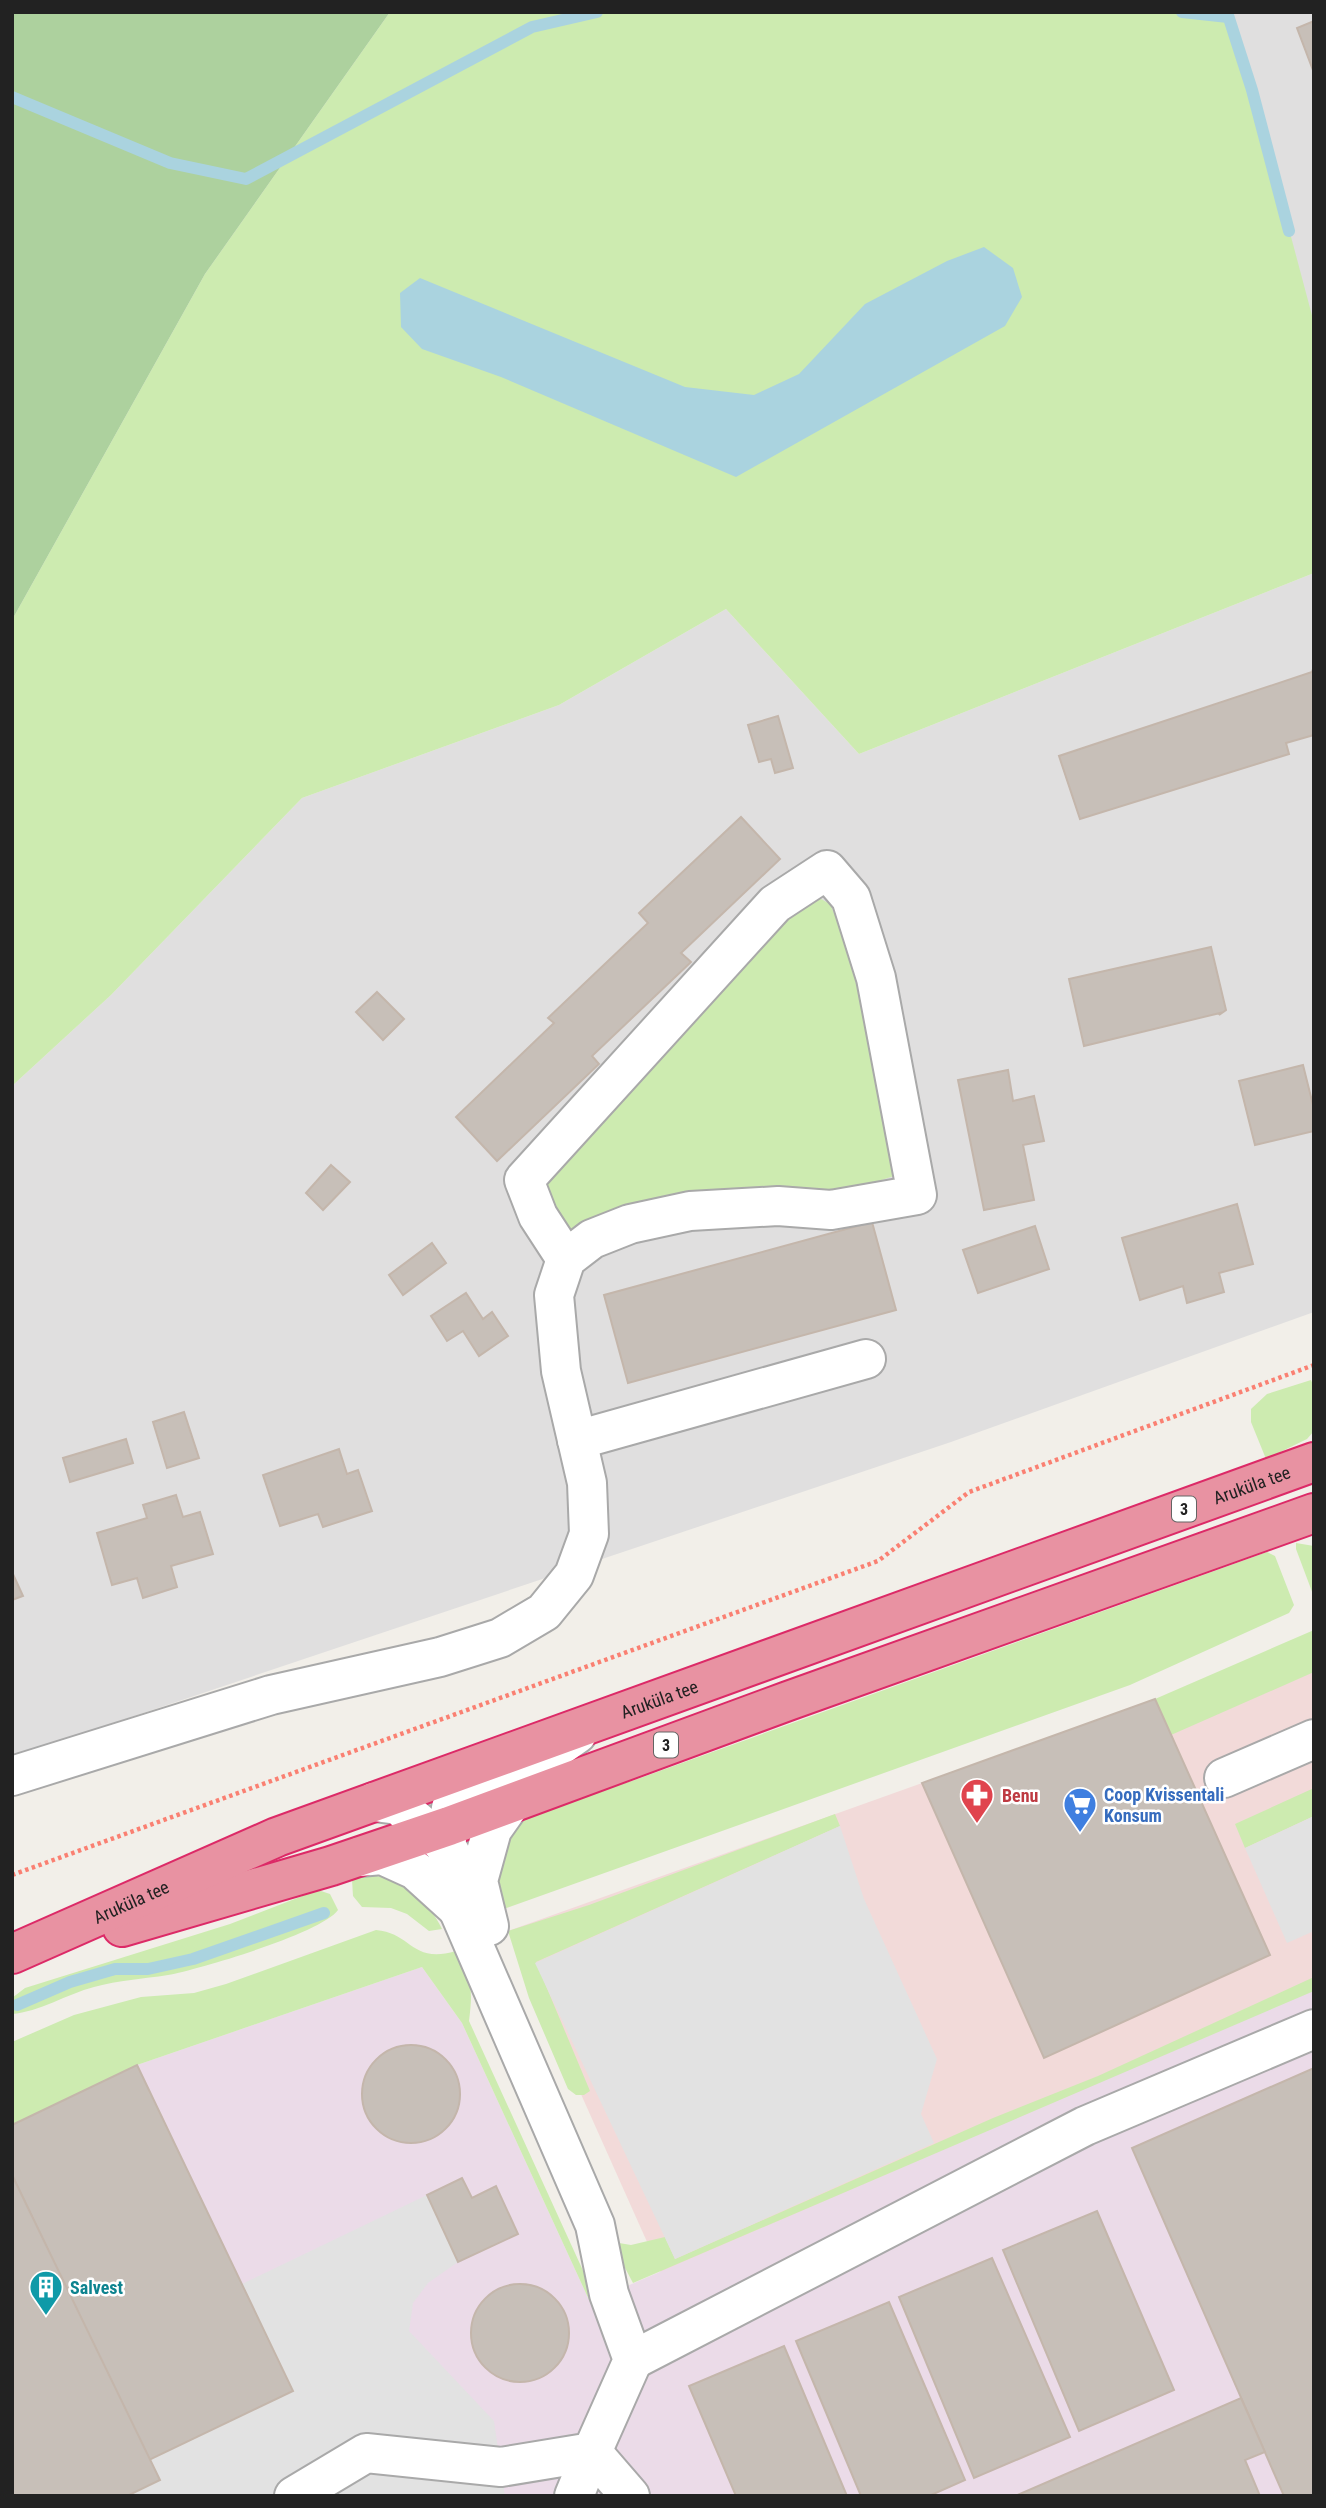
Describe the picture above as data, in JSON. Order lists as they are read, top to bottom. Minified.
{"streets":{"highway":["Aruküla tee","3"]},"places":{"pharmacy":["Benu"],"supermarket":["Coop Kvissentali Konsum"],"building":["Salvest"]}}
